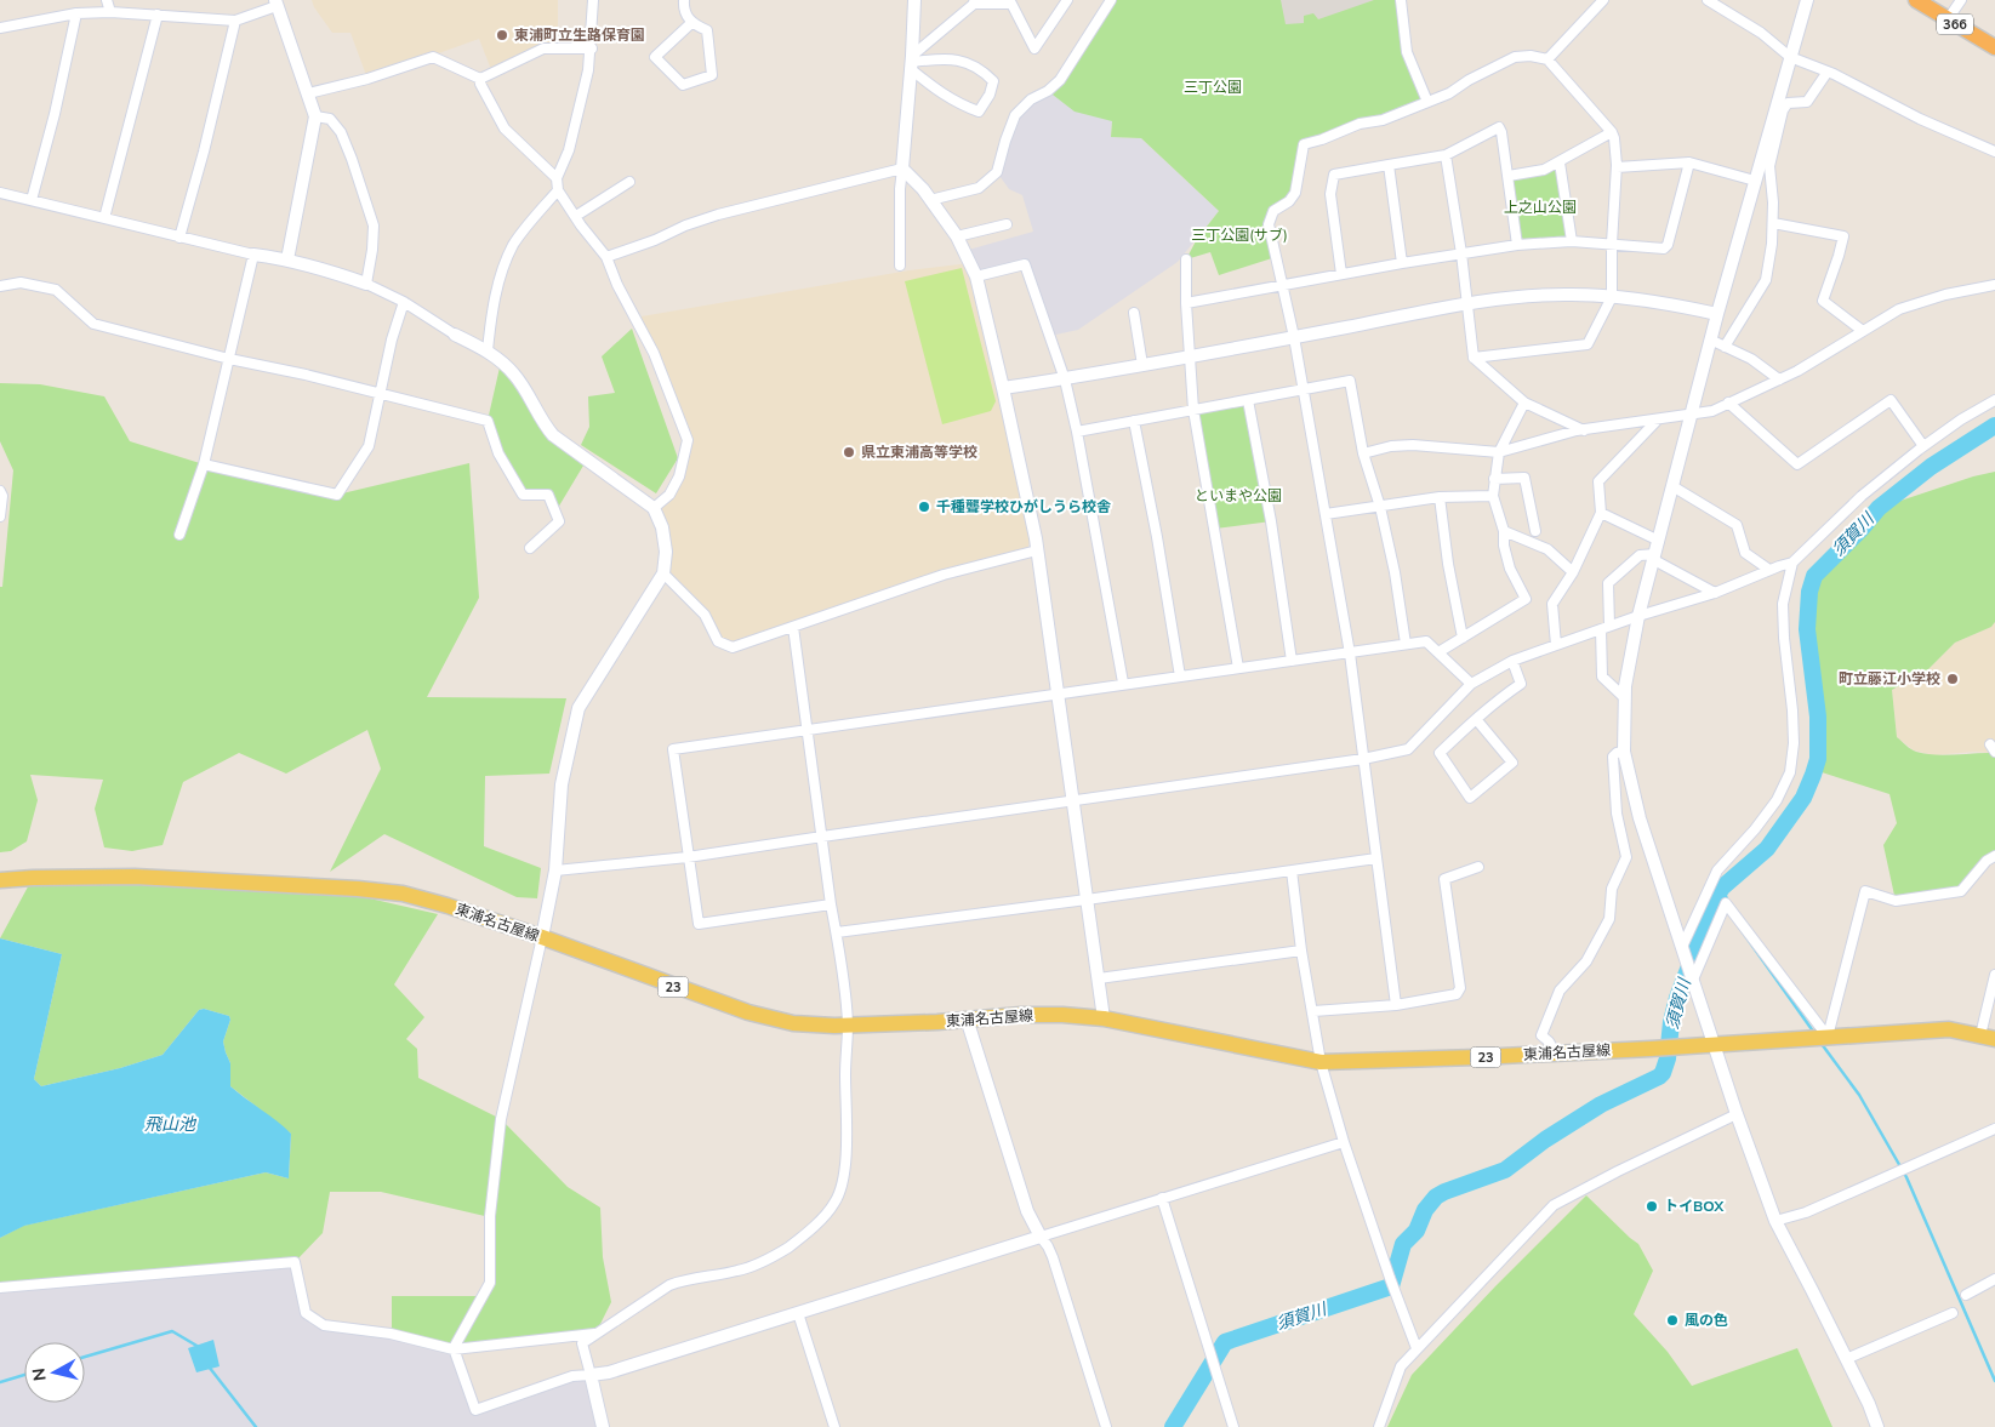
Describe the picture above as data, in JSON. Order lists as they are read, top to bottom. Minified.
{"streets":{"highway":["366"],"main road":["東浦名古屋線","23"]},"water":["須賀川","飛山池"],"parks":["三丁公園","上之山公園","三丁公園(サブ)","といまや公園"],"places":["東浦町立生路保育園","県立東浦高等学校","千種聾学校ひがしうら校舎","町立藤江小学校","トイBOX","風の色"],"north":"left"}
